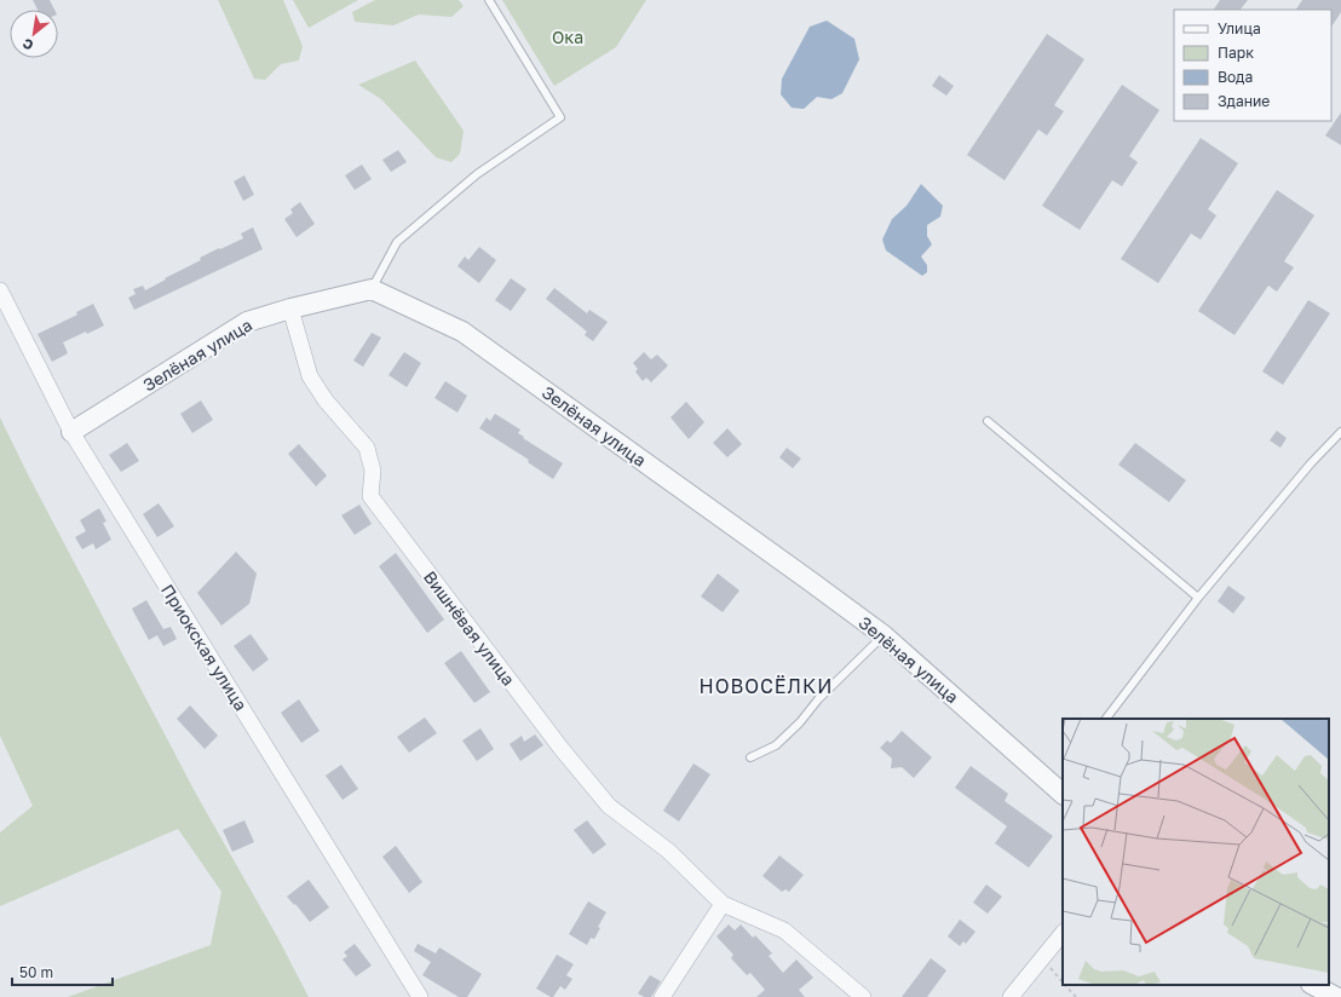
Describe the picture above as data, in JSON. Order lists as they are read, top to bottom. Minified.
{"streets":{"street":["Зелёная улица","Вишнёвая улица","Приокская улица"]},"crossings":[["Зелёная улица","Вишнёвая улица"],["Зелёная улица","Приокская улица"]],"districts":["НОВОСЁЛКИ"],"parks":["Ока"],"legend":["Улица","Парк","Вода","Здание"],"scale_bar":"50 m","north":"bottom left"}
